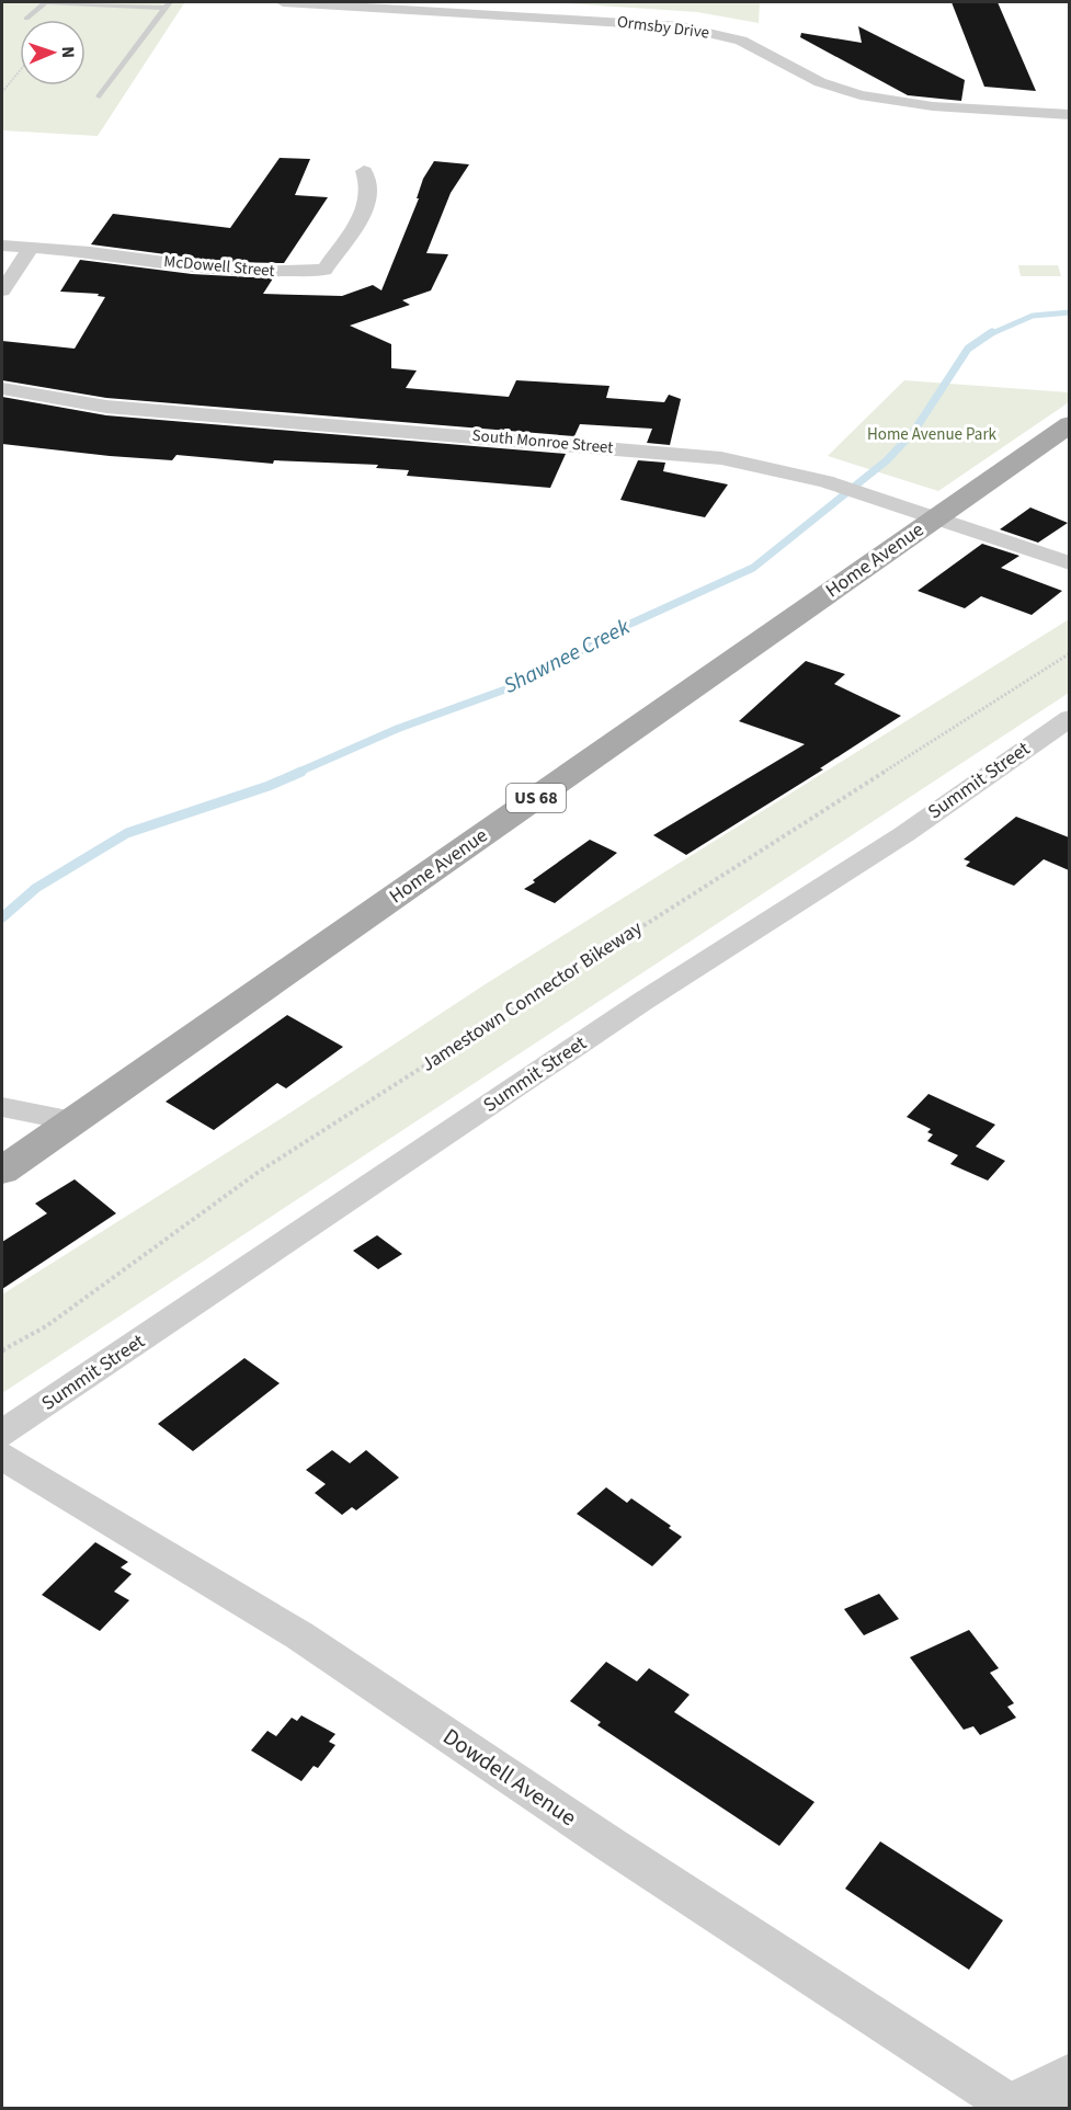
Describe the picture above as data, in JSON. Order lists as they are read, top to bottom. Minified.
{"streets":{"main road":["Home Avenue","US 68"],"street":["Ormsby Drive","McDowell Street","South Monroe Street","Summit Street","Dowdell Avenue"],"path":["Jamestown Connector Bikeway"]},"crossings":[["South Monroe Street","Home Avenue"]],"water":["Shawnee Creek"],"parks":["Home Avenue Park"],"north":"right"}
